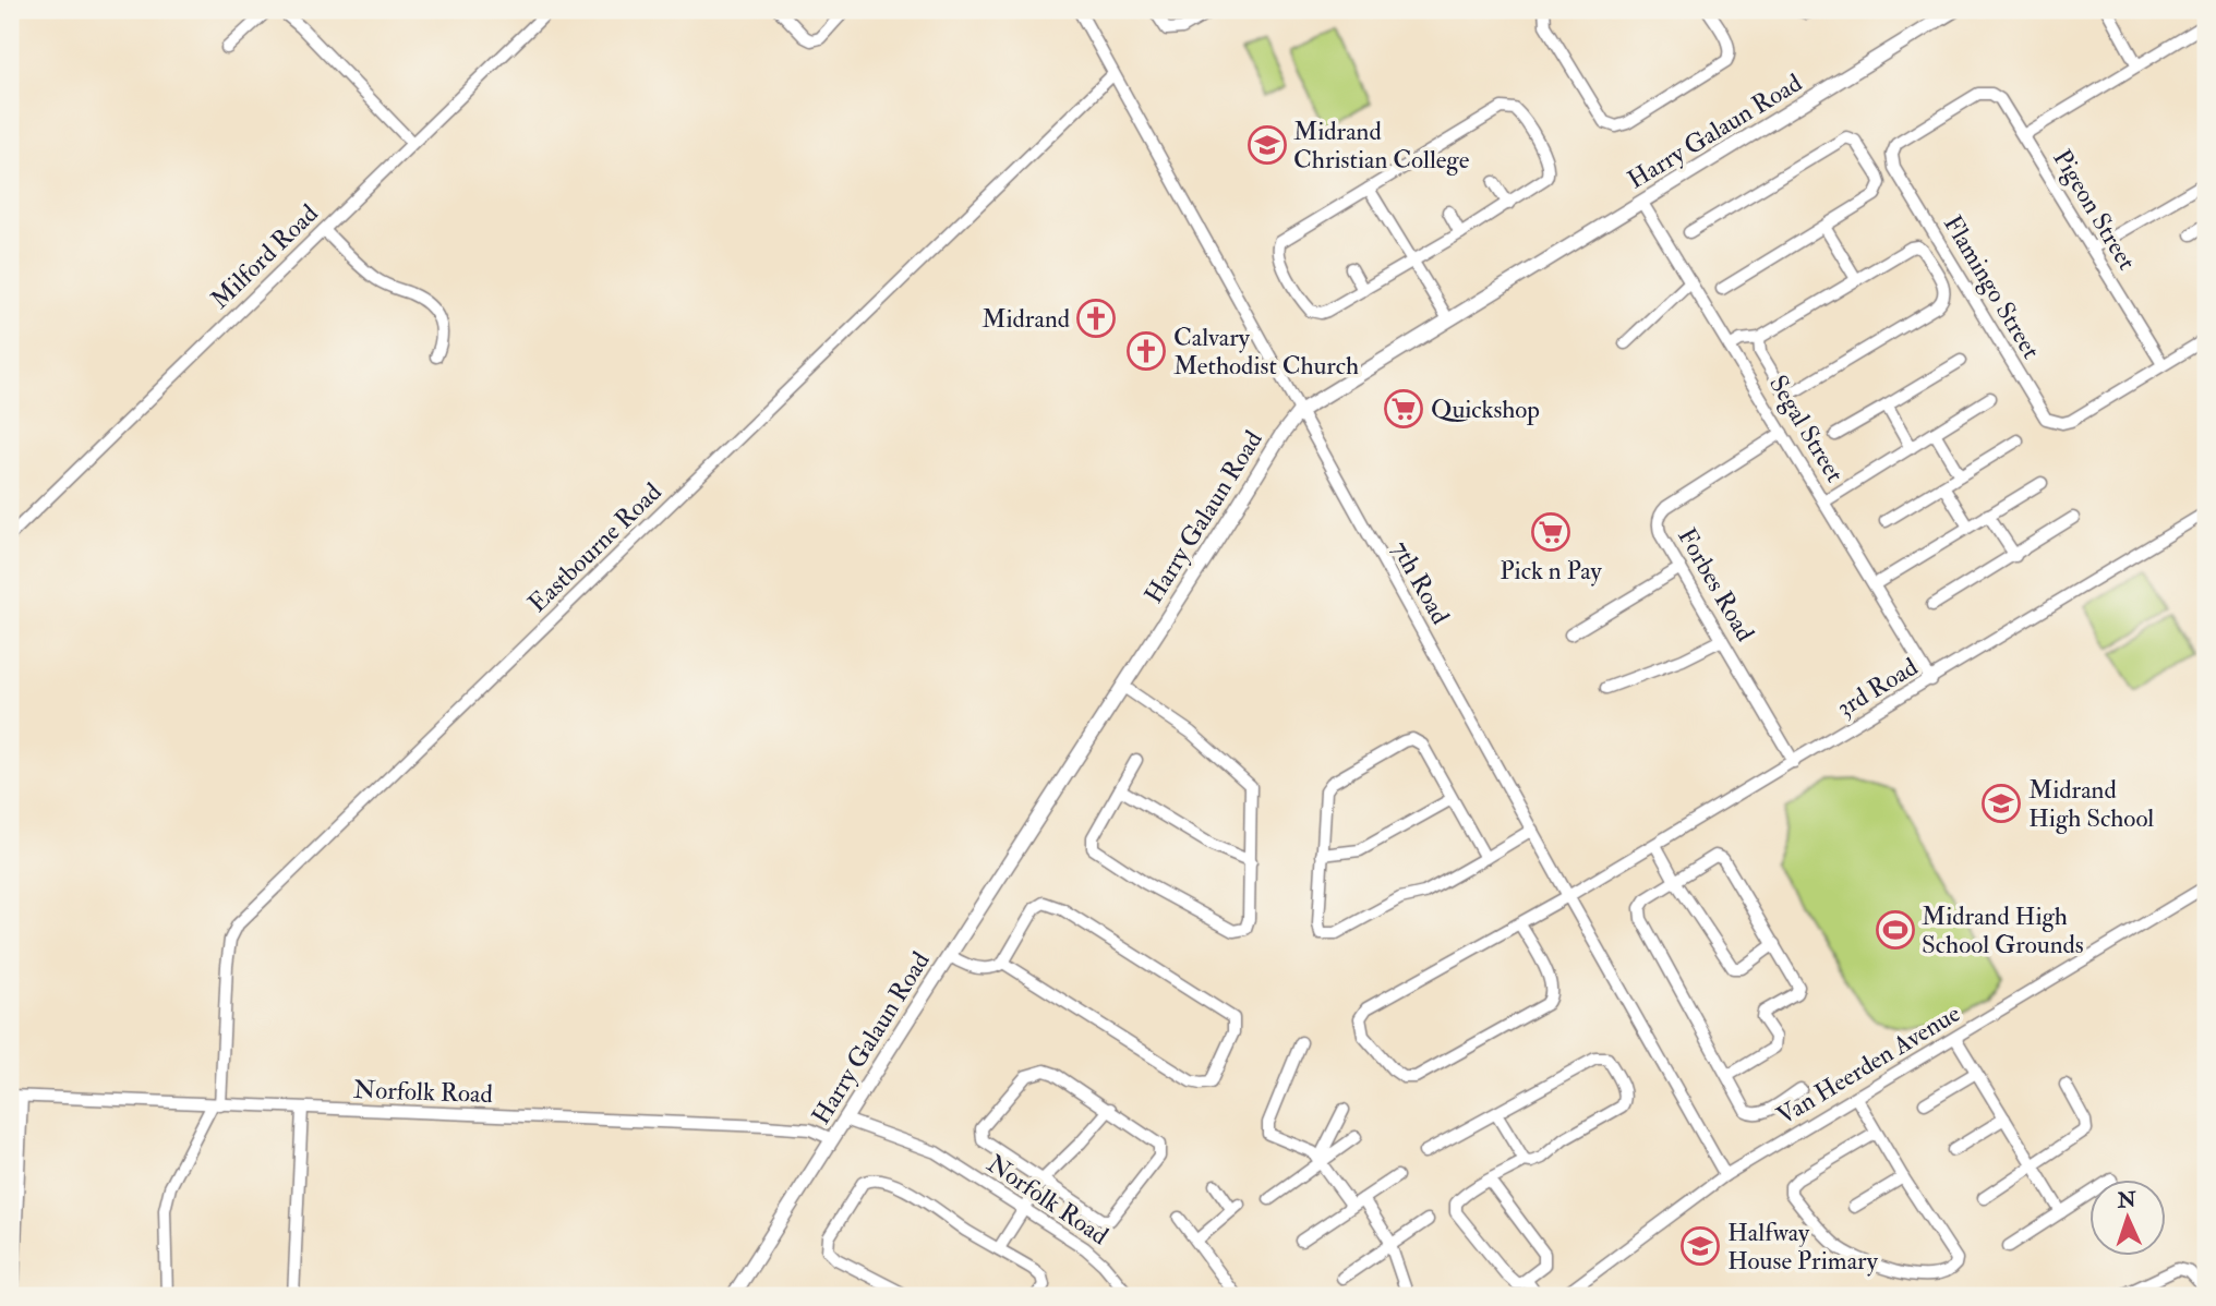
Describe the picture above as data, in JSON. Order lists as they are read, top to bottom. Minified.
{"streets":{"main road":["Harry Galaun Road"],"street":["Pigeon Street","Milford Road","Flamingo Street","Segal Street","Eastbourne Road","7th Road","Forbes Road","3rd Road","Van Heerden Avenue","Norfolk Road"]},"crossings":[["Harry Galaun Road","Segal Street"],["Harry Galaun Road","7th Road"],["Harry Galaun Road","Norfolk Road"],["Pigeon Street","Flamingo Street"],["Segal Street","Forbes Road"],["Segal Street","3rd Road"],["Eastbourne Road","7th Road"],["Eastbourne Road","Norfolk Road"],["7th Road","3rd Road"],["7th Road","Van Heerden Avenue"],["Forbes Road","3rd Road"]],"places":{"school or university":["Midrand Christian College","Midrand High School","Halfway House Primary"],"church":["Midrand","Calvary Methodist Church"],"supermarket":["Quickshop","Pick n Pay"],"sports":["Midrand High School Grounds"]},"north":"top"}
